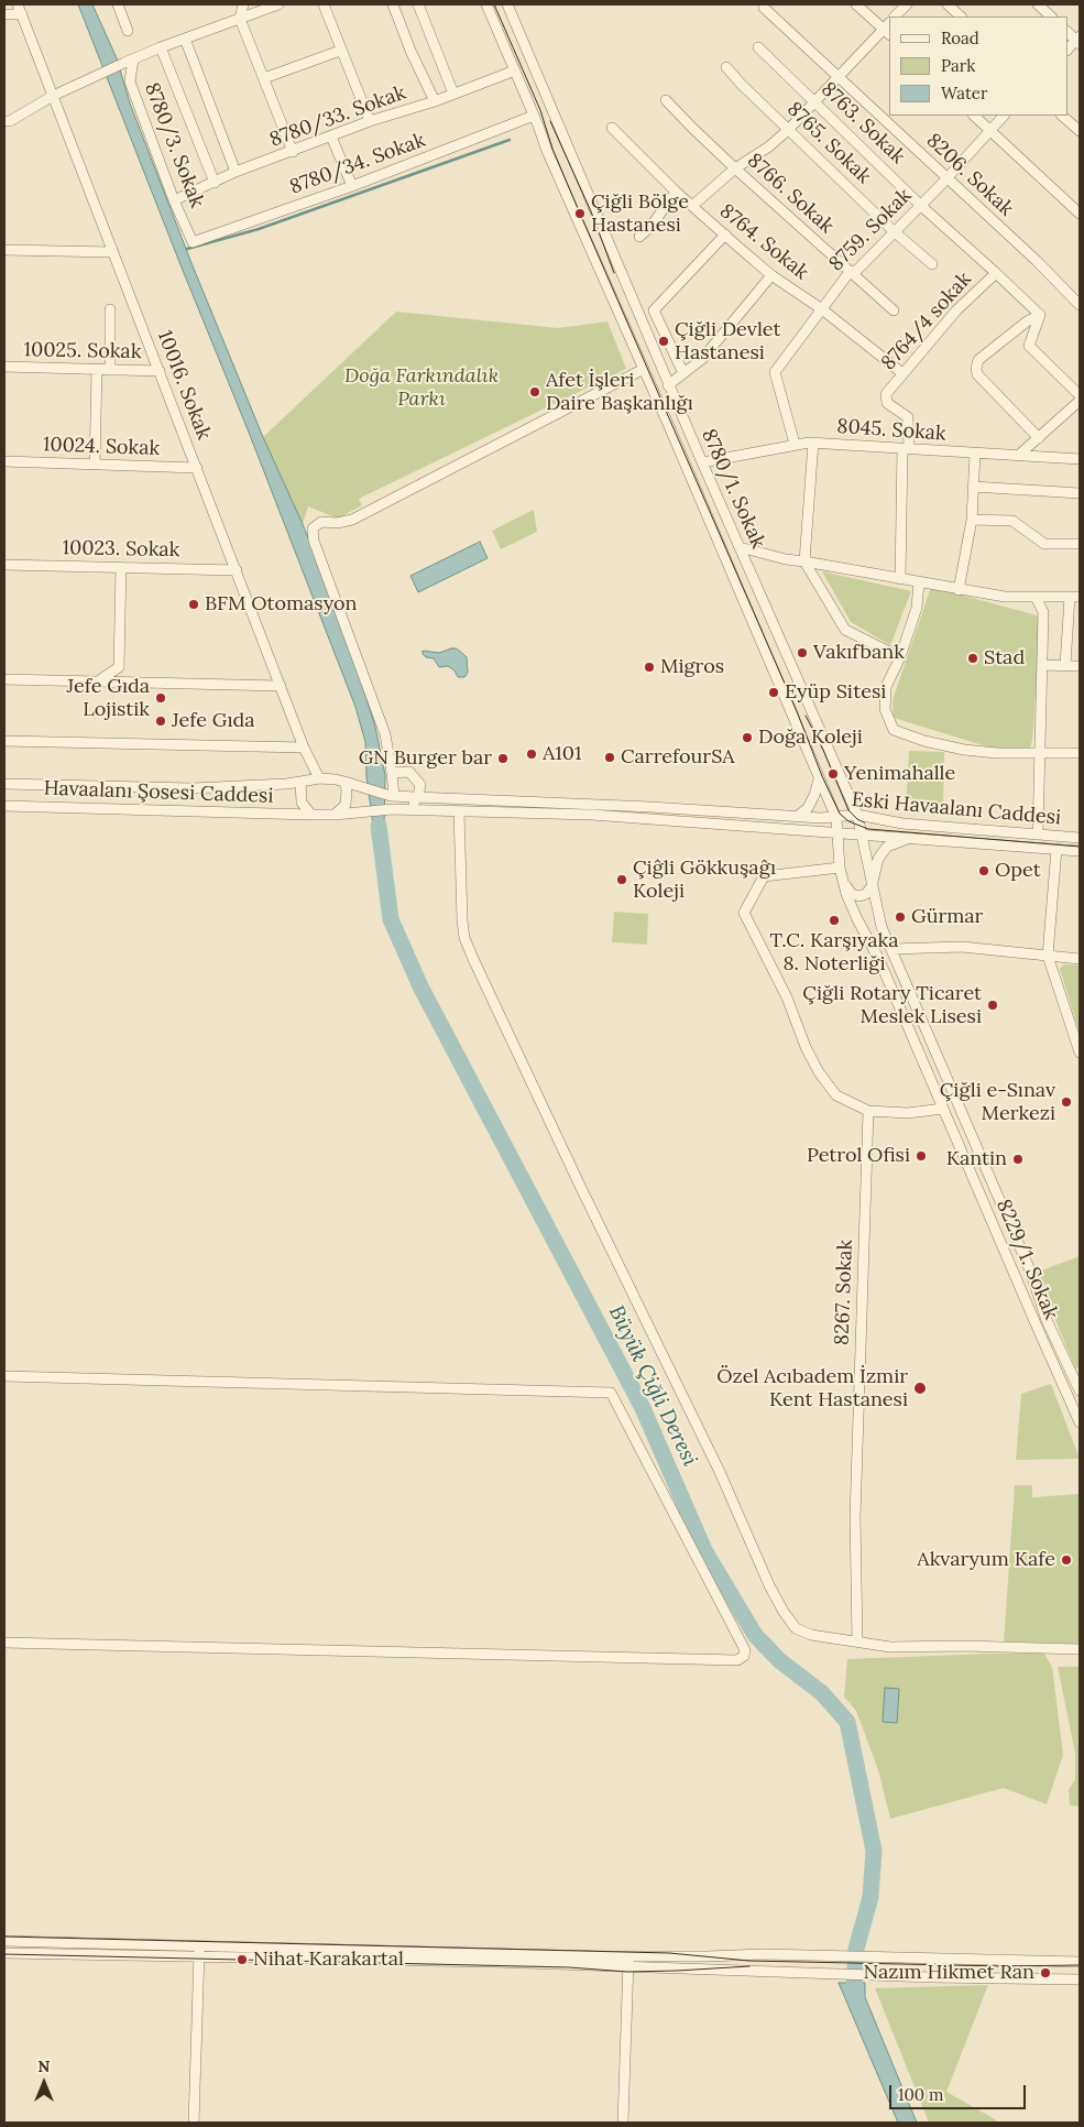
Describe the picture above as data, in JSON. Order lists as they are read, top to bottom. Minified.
{"streets":{"street":["8780/33. Sokak","8763. Sokak","8765. Sokak","8780/3. Sokak","8780/34. Sokak","8206. Sokak","8766. Sokak","8759. Sokak","8764. Sokak","8764/4 sokak","10025. Sokak","10016. Sokak","8045. Sokak","10024. Sokak","8780/1. Sokak","10023. Sokak","Havaalanı Şosesi Caddesi","Eski Havaalanı Caddesi","8229/1. Sokak","8267. Sokak"]},"crossings":[["8780/33. Sokak","8780/3. Sokak"],["8763. Sokak","8759. Sokak"],["8763. Sokak","8764/4 sokak"],["8765. Sokak","8759. Sokak"],["8780/3. Sokak","8780/34. Sokak"],["8780/34. Sokak","8780/1. Sokak"],["8780/34. Sokak","8229/1. Sokak"],["8206. Sokak","8759. Sokak"],["8766. Sokak","8759. Sokak"],["8759. Sokak","8764. Sokak"],["8759. Sokak","8045. Sokak"],["8764. Sokak","8764/4 sokak"],["8764/4 sokak","8045. Sokak"],["10025. Sokak","10016. Sokak"],["10016. Sokak","10024. Sokak"],["10016. Sokak","10023. Sokak"],["10016. Sokak","Havaalanı Şosesi Caddesi"],["10016. Sokak","Eski Havaalanı Caddesi"],["8045. Sokak","8780/1. Sokak"],["8780/1. Sokak","Eski Havaalanı Caddesi"],["8780/1. Sokak","8229/1. Sokak"],["Havaalanı Şosesi Caddesi","Eski Havaalanı Caddesi"],["Eski Havaalanı Caddesi","8229/1. Sokak"]],"water":["Büyük Çiğli Deresi"],"parks":["Doğa Farkındalık Parkı"],"places":["Çiğli Bölge Hastanesi","Çiğli Devlet Hastanesi","Afet İşleri Daire Başkanlığı","BFM Otomasyon","Vakıfbank","Stad","Migros","Eyüp Sitesi","Jefe Gıda Lojistik","Jefe Gıda","Doğa Koleji","A101","CarrefourSA","GN Burger bar","Yenimahalle","Opet","Çiĝli Gökkuşaĝı Koleji","Gürmar","T.C. Karşıyaka 8. Noterliği","Çiğli Rotary Ticaret Meslek Lisesi","Çiğli e-Sınav Merkezi","Petrol Ofisi","Kantin","Özel Acıbadem İzmir Kent Hastanesi","Akvaryum Kafe","Nihat Karakartal","Nazım Hikmet Ran"],"legend":["Road","Park","Water"],"scale_bar":"100 m","north":"top"}
